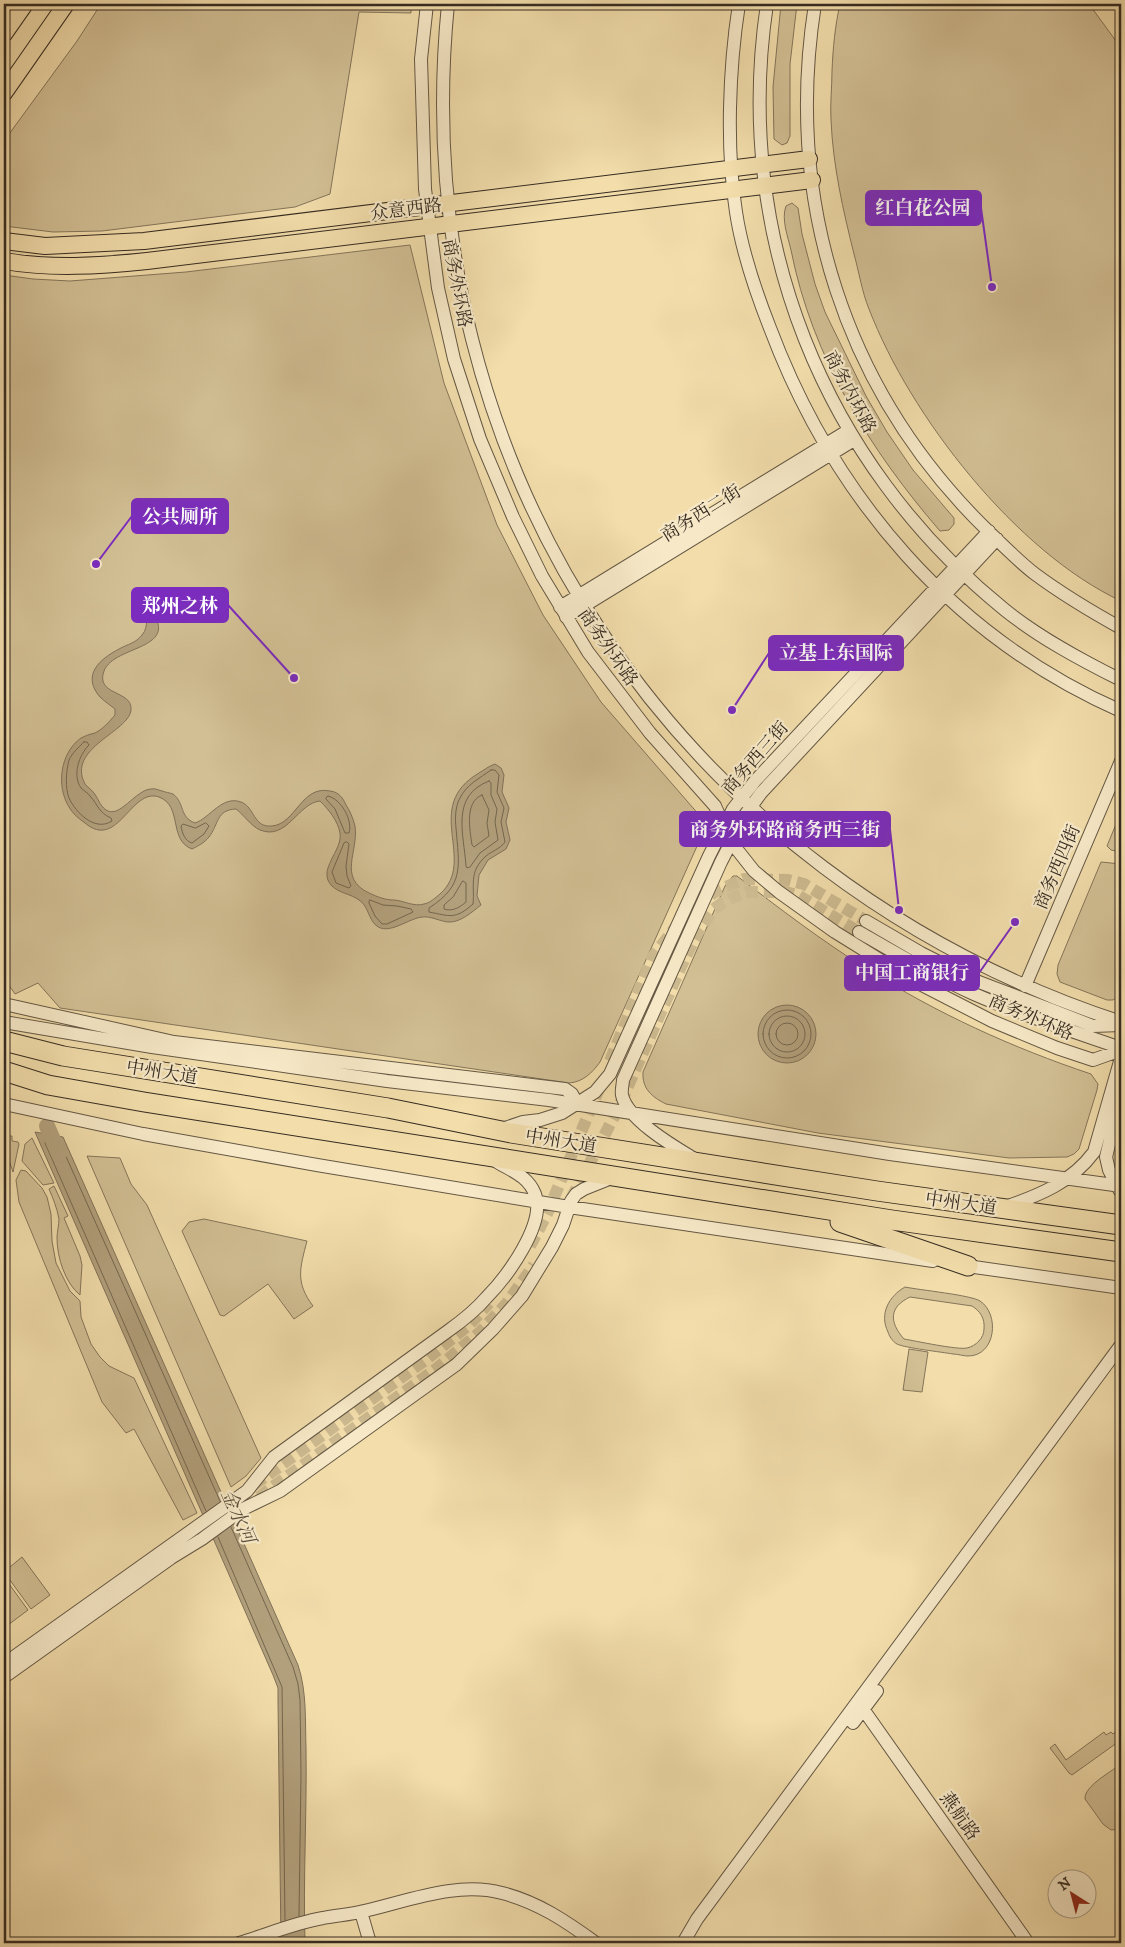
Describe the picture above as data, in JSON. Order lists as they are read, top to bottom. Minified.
{"streets":{"highway":["中州大道"],"main road":["众意西路"],"street":["商务外环路","商务内环路","商务西二街","商务西三街","商务西四街","燕航路"]},"crossings":[["众意西路","商务外环路"],["众意西路","商务内环路"],["商务外环路","商务西二街"],["商务外环路","商务西三街"],["商务外环路","商务西四街"],["商务内环路","商务西二街"],["商务内环路","商务西三街"],["商务西三街","中州大道"]],"water":["金水河"],"places":["红白花公园","公共厕所","郑州之林","立基上东国际","商务外环路商务西三街","中国工商银行"],"north":"top left"}
